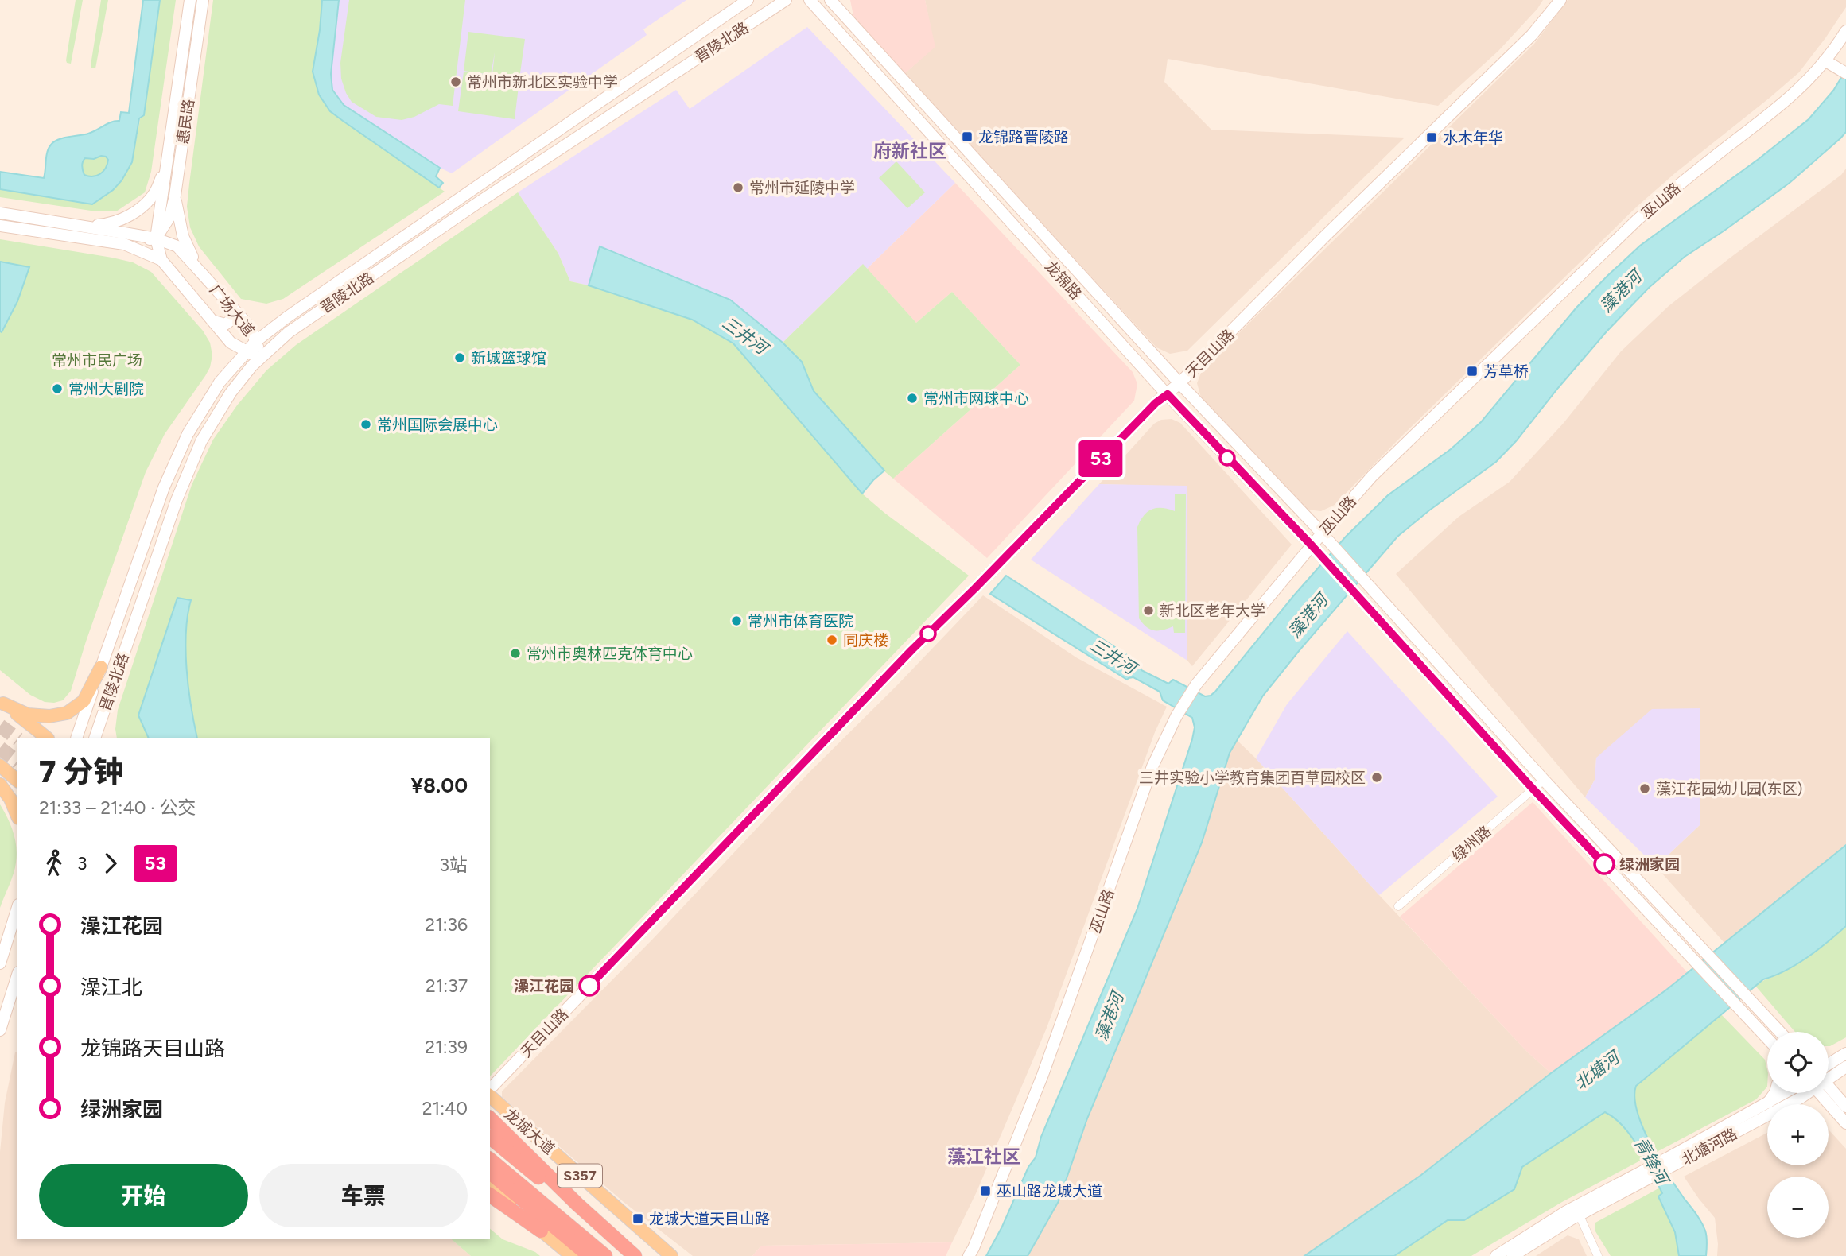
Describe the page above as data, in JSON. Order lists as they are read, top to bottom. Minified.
{"streets":{"main road":["晋陵北路","惠民路","巫山路","龙锦路","广场大道","天目山路","龙城大道","北塘河路","S357"],"street":["绿州路"]},"crossings":[["晋陵北路","广场大道"],["惠民路","广场大道"],["巫山路","龙锦路"],["龙锦路","天目山路"],["龙锦路","绿州路"]],"districts":["府新社区","藻江社区"],"water":["藻港河","三井河","北塘河","青锋河"],"parks":["常州市民广场"],"places":{"other":["常州市新北区实验中学","常州市延陵中学","新城篮球馆","常州大剧院","常州市网球中心","常州国际会展中心","新北区老年大学","常州市体育医院","同庆楼","常州市奥林匹克体育中心","三井实验小学教育集团百草园校区","藻江花园幼儿园(东区)","绿洲家园","澡江花园"],"transit":["龙锦路晋陵路","水木年华","芳草桥","巫山路龙城大道","龙城大道天目山路"]},"lines":["bus line 53"],"page":{"on_map":"53","heading":["7 分钟","21:33 – 21:40 · 公交","¥8.00"],"legs":["3","53","3站"],"list":[{"name":"澡江花园","value":"21:36"},{"name":"澡江北","value":"21:37"},{"name":"龙锦路天目山路","value":"21:39"},{"name":"绿洲家园","value":"21:40"}],"map_buttons":["+","−"],"buttons":["开始","车票"]}}
